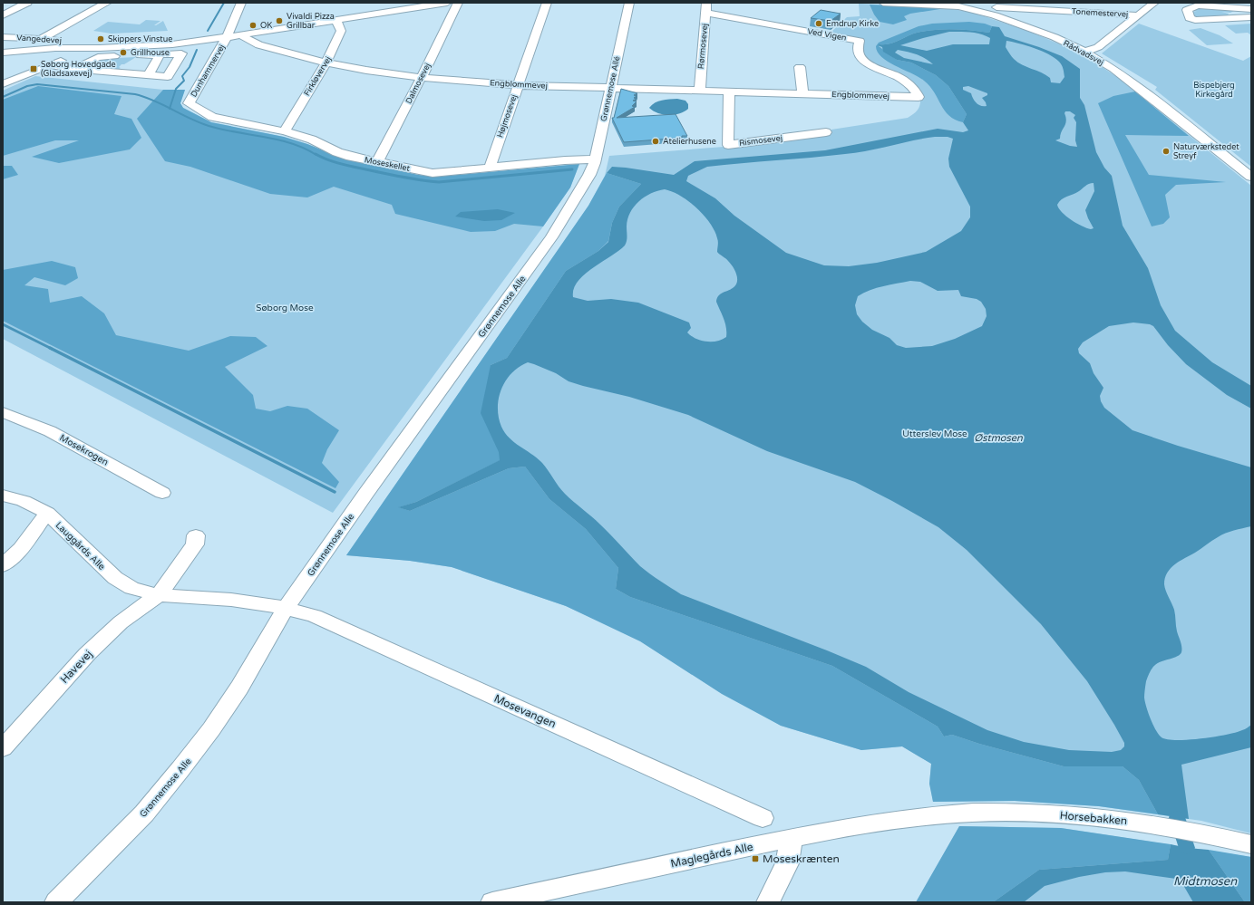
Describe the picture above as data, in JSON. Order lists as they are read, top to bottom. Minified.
{"streets":{"street":["Tonemestervej","Ved Vigen","Vangedevej","Rørmosevej","Rådvadsvej","Dunhammervej","Firkløvervej","Dalmosevej","Engblommevej","Grønnemose Allé","Højmosevej","Rismosevej","Moseskellet","Grønnemose Alle","Mosekrogen","Lauggårds Alle","Havevej","Mosevangen","Horsebakken","Maglegårds Alle"]},"crossings":[["Tonemestervej","Rådvadsvej"],["Ved Vigen","Rørmosevej"],["Ved Vigen","Engblommevej"],["Rørmosevej","Engblommevej"],["Dunhammervej","Moseskellet"],["Firkløvervej","Engblommevej"],["Firkløvervej","Moseskellet"],["Dalmosevej","Engblommevej"],["Dalmosevej","Moseskellet"],["Engblommevej","Grønnemose Allé"],["Engblommevej","Højmosevej"],["Engblommevej","Rismosevej"],["Grønnemose Allé","Moseskellet"],["Grønnemose Allé","Grønnemose Alle"],["Højmosevej","Moseskellet"],["Grønnemose Alle","Lauggårds Alle"],["Grønnemose Alle","Mosevangen"],["Lauggårds Alle","Havevej"],["Lauggårds Alle","Mosevangen"],["Horsebakken","Maglegårds Alle"]],"water":["Østmosen","Midtmosen"],"parks":["Bispebjerg Kirkegård","Søborg Mose","Utterslev Mose"],"places":{"other":["Vivaldi Pizza Grillbar","Emdrup Kirke","OK","Skippers Vinstue","Grillhouse","Atelierhusene","Naturværkstedet Streyf"],"transit":["Søborg Hovedgade (Gladsaxevej)","Moseskrænten"]}}
